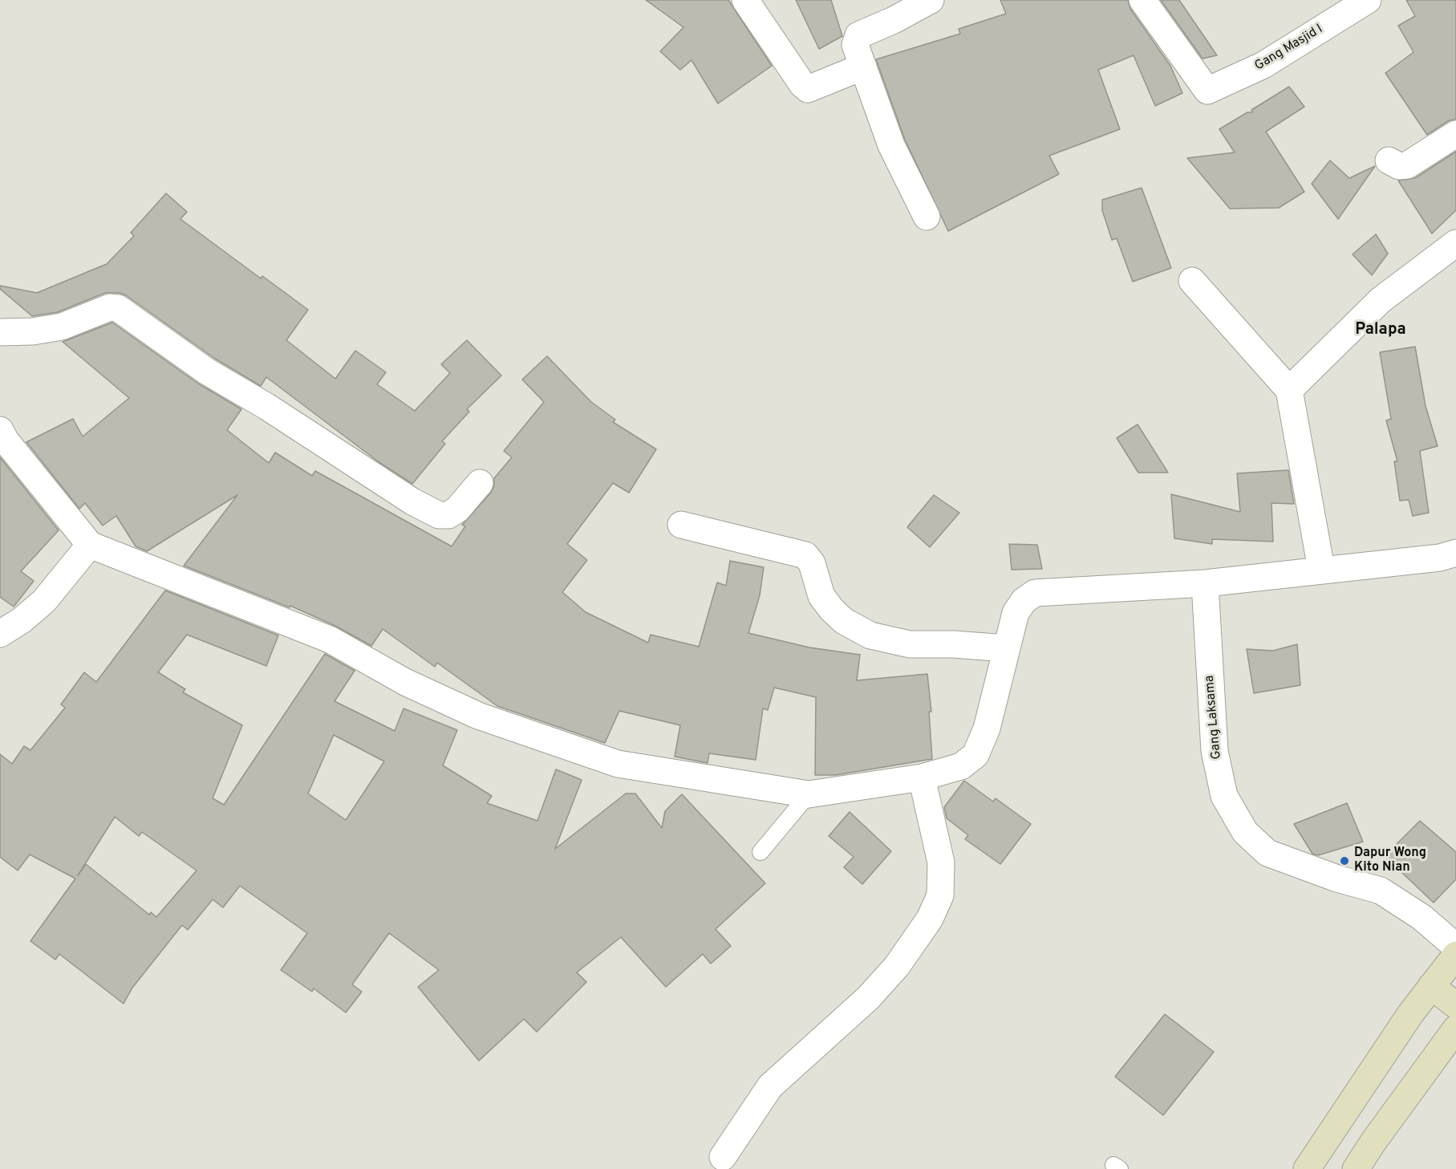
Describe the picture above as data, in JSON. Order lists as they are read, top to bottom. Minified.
{"streets":{"street":["Gang Masjid I","Gang Laksama"]},"districts":["Palapa"],"places":["Dapur Wong Kito Nian"]}
